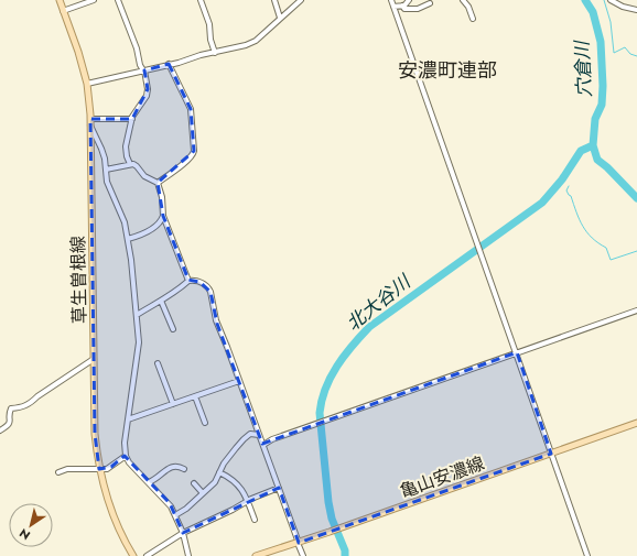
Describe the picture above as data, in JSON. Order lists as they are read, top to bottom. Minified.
{"streets":{"main road":["草生曽根線","亀山安濃線"]},"districts":["安濃町連部"],"water":["穴倉川","北大谷川"],"north":"bottom left"}
